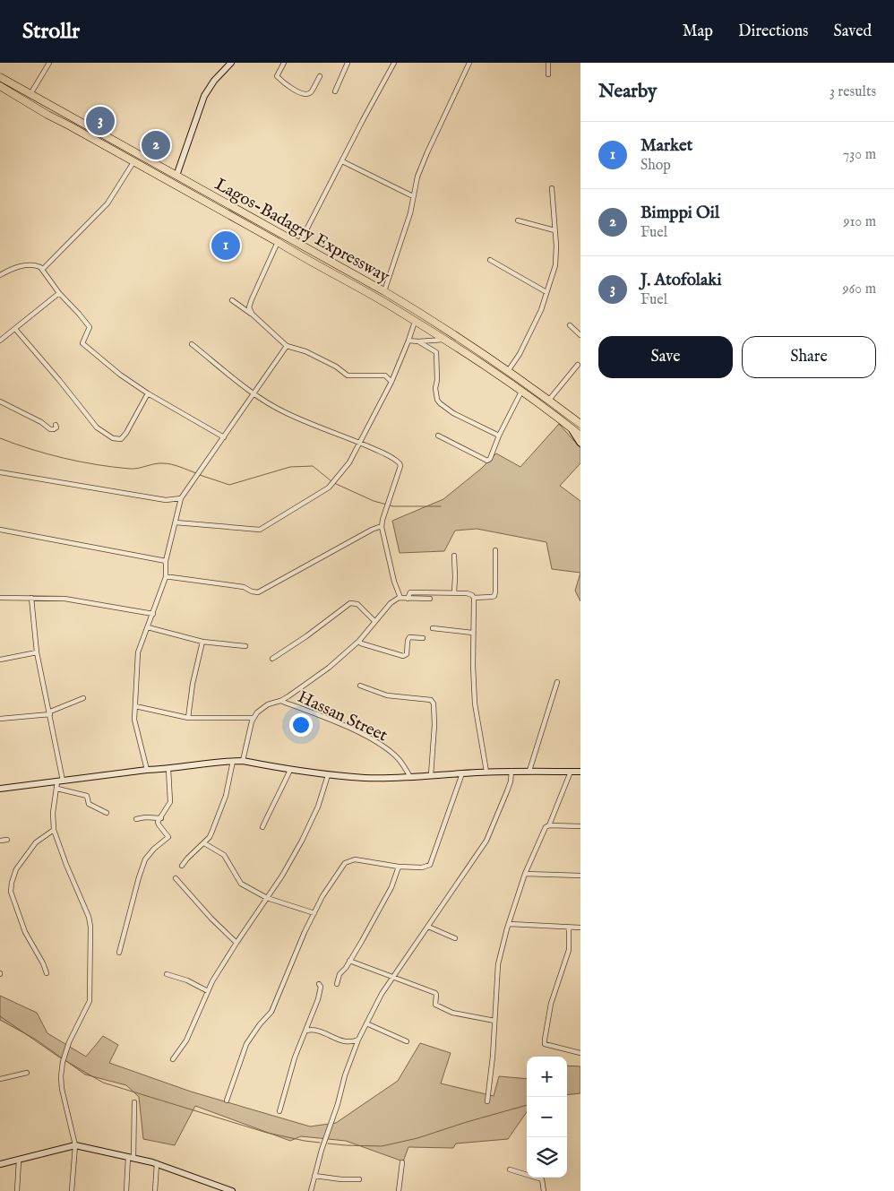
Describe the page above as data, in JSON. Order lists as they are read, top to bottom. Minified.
{"streets":{"highway":["Lagos-Badagry Expressway"],"street":["Hassan Street"]},"page":{"header":"Strollr","nav":["Map","Directions","Saved"],"heading":["Nearby","3 results"],"pins":["3","2","1"],"list":[{"mark":"1","name":"Market","note":"Shop","value":"730 m"},{"mark":"2","name":"Bimppi Oil","note":"Fuel","value":"910 m"},{"mark":"3","name":"J. Atofolaki","note":"Fuel","value":"960 m"}],"buttons":["Save","Share"],"map_buttons":["+","−"]}}
